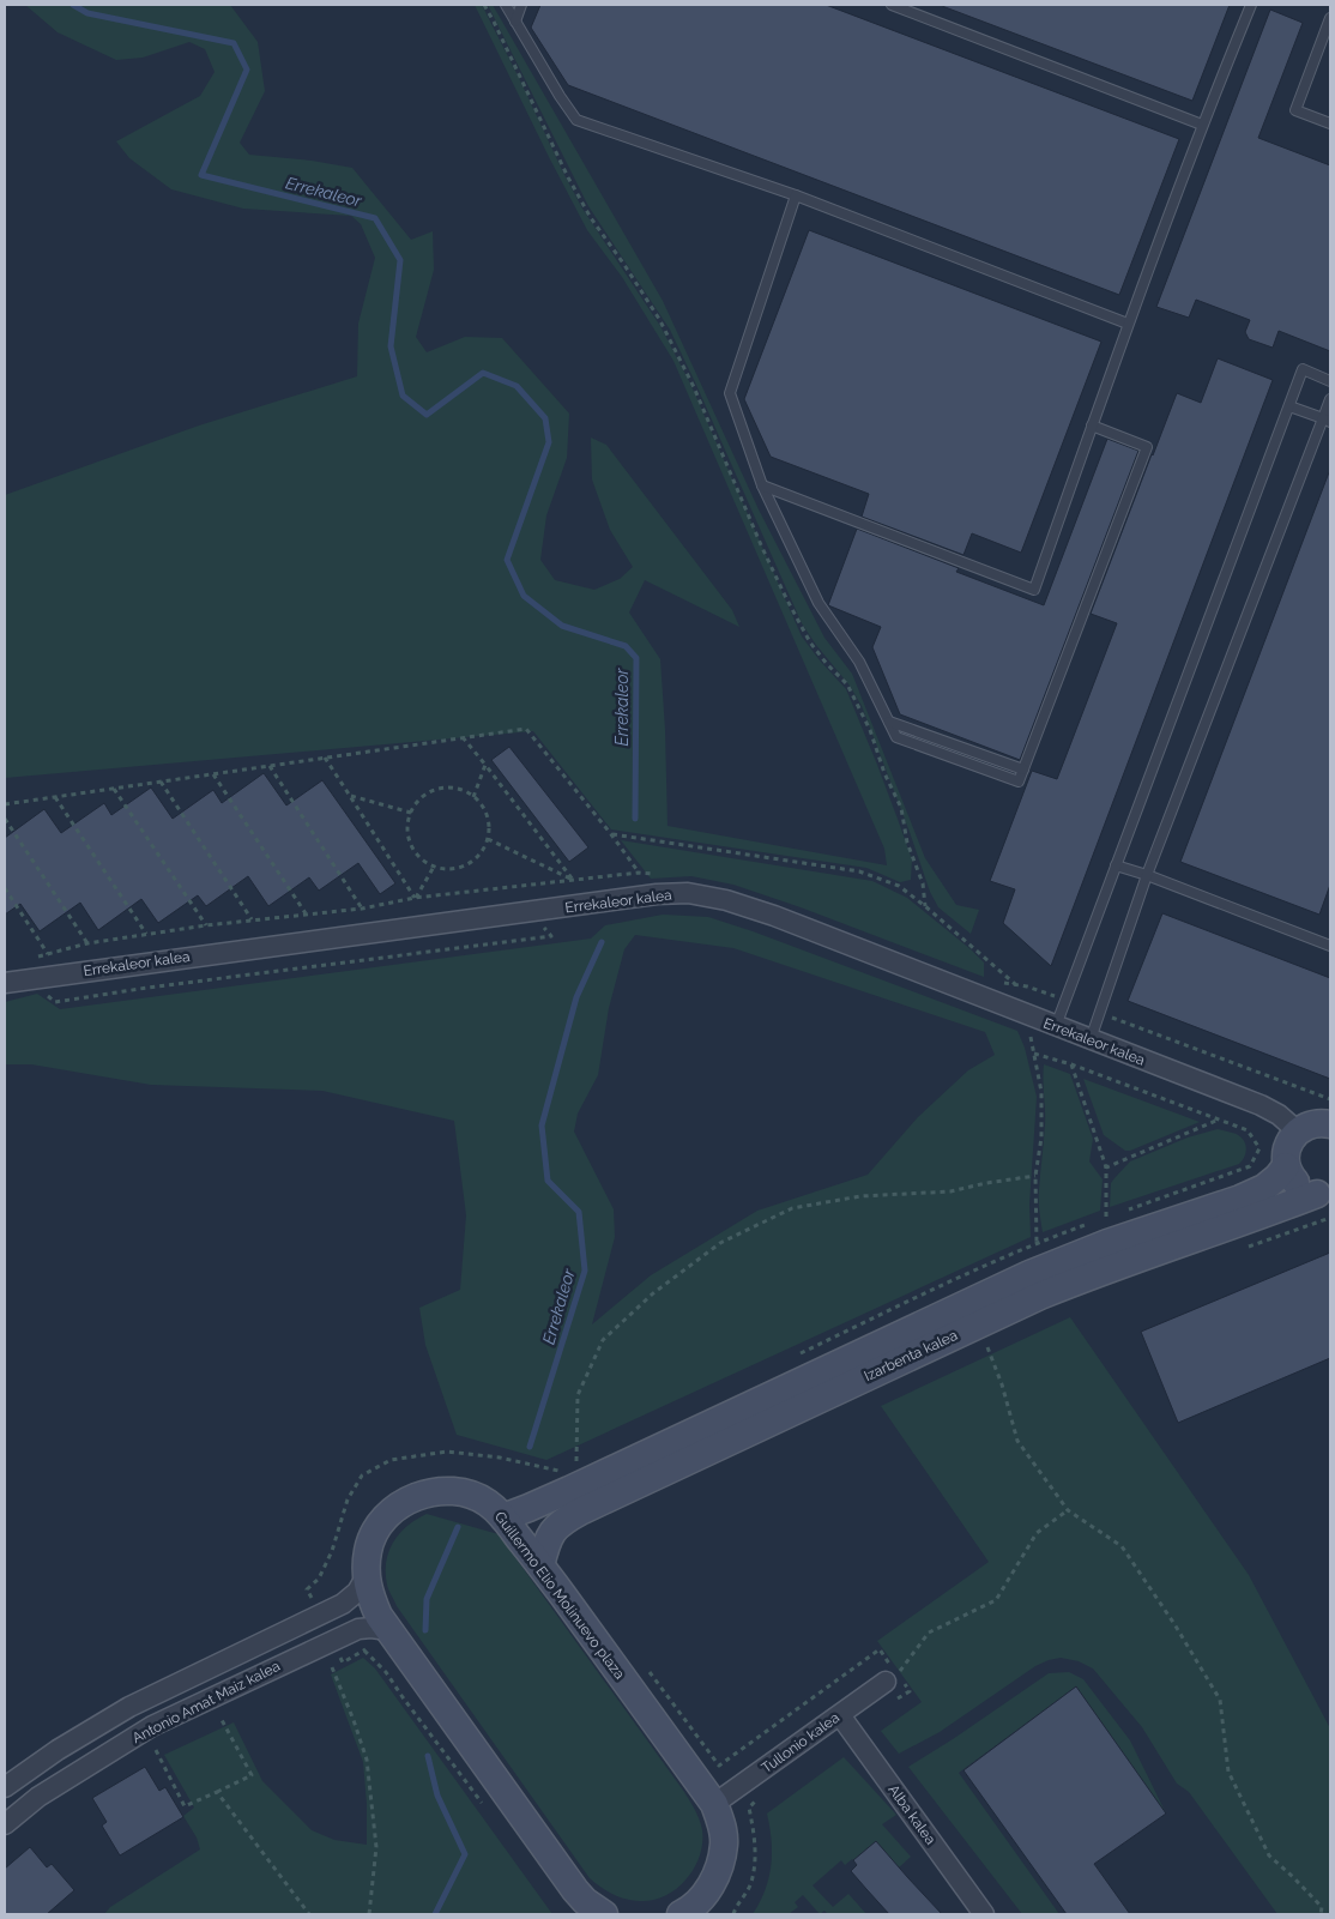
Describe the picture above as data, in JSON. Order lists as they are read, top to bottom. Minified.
{"streets":{"main road":["Izarbenta kalea","Guillermo Elio Molinuevo plaza"],"street":["Errekaleor kalea","Antonio Amat Maiz kalea","Tullonio kalea","Alba kalea"]},"crossings":[["Izarbenta kalea","Guillermo Elio Molinuevo plaza"],["Guillermo Elio Molinuevo plaza","Antonio Amat Maiz kalea"],["Guillermo Elio Molinuevo plaza","Tullonio kalea"],["Tullonio kalea","Alba kalea"]],"water":["Errekaleor"]}
